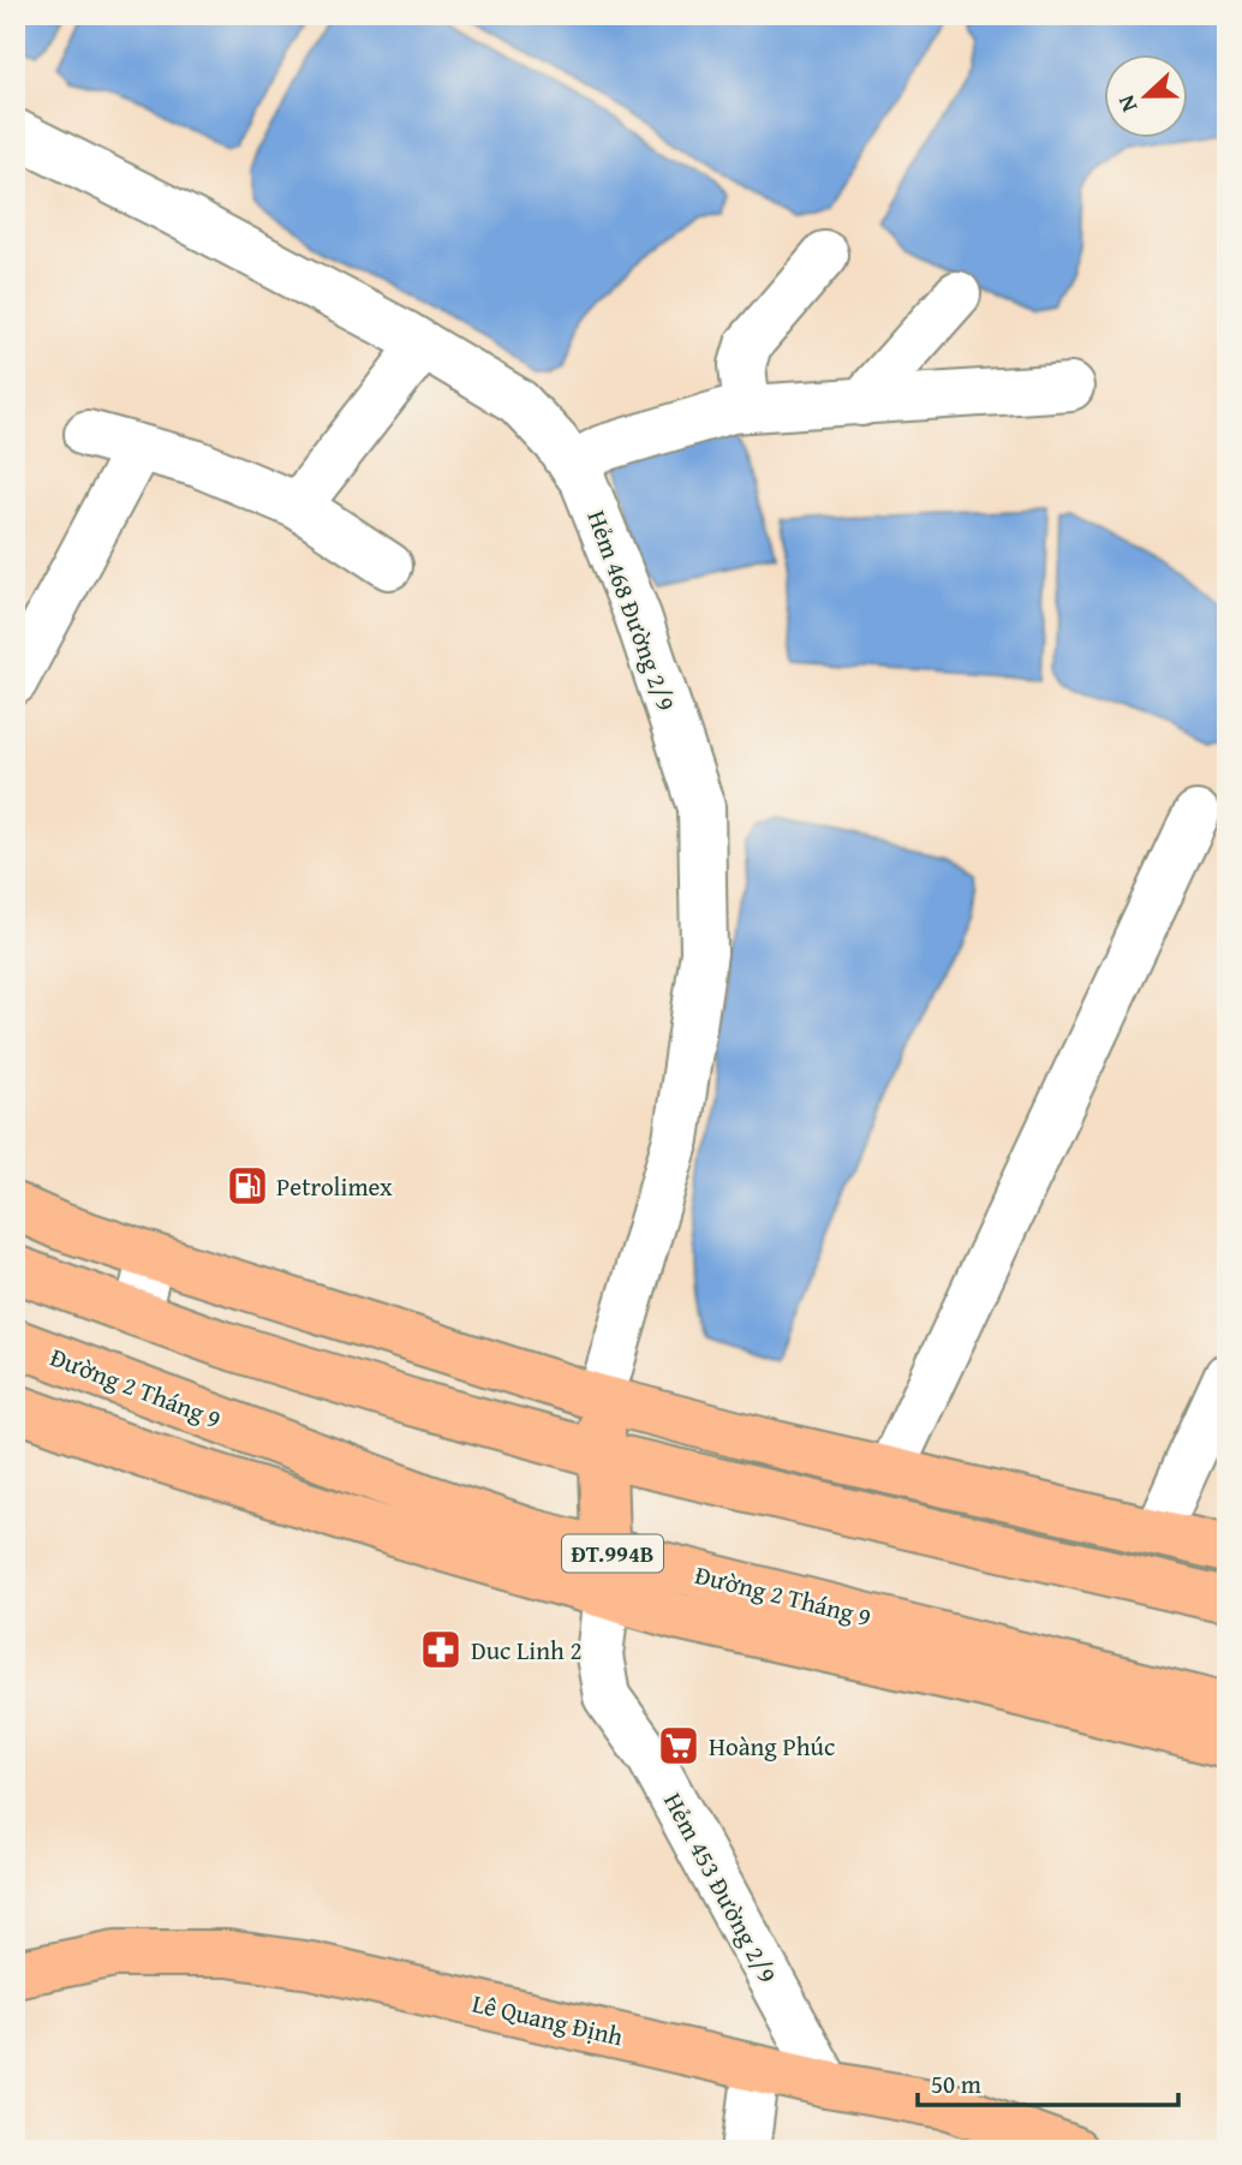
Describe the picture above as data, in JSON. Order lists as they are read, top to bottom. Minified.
{"streets":{"main road":["Đường 2 Tháng 9","ĐT.994B","Lê Quang Định"],"street":["Hẻm 468 Đường 2/9","Hẻm 453 Đường 2/9"]},"crossings":[["Đường 2 Tháng 9","Hẻm 453 Đường 2/9"],["Hẻm 453 Đường 2/9","Lê Quang Định"]],"places":{"fuel station":["Petrolimex"],"pharmacy":["Duc Linh 2"],"supermarket":["Hoàng Phúc"]},"scale_bar":"50 m","north":"left"}
